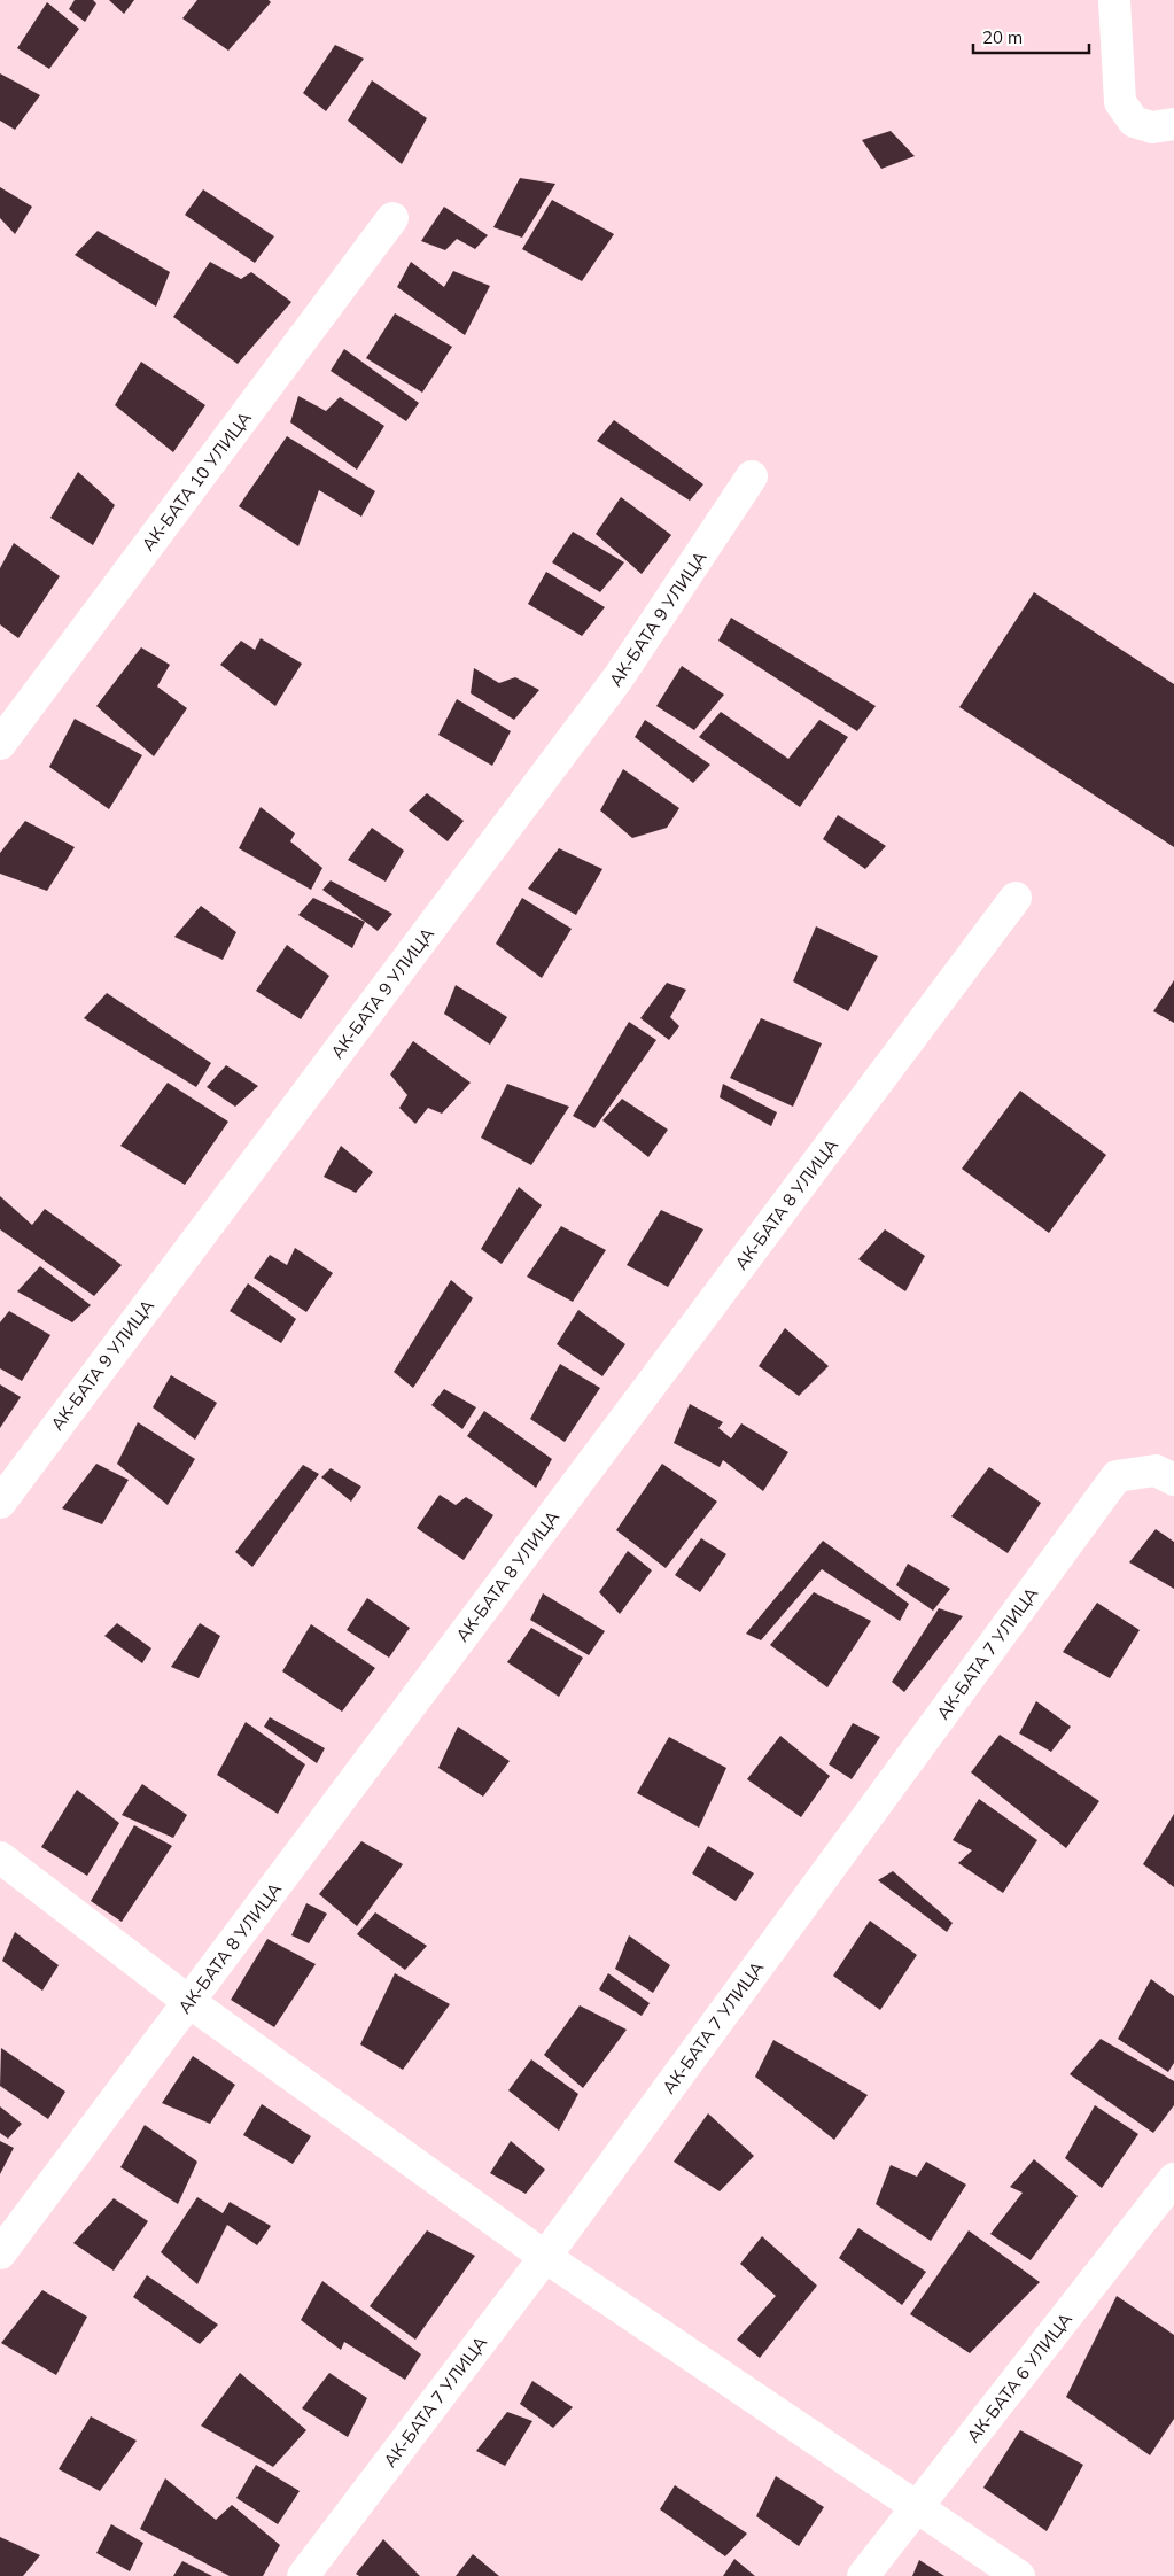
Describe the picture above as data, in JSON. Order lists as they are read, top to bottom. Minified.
{"streets":{"street":["АК-БАТА 10 УЛИЦА","АК-БАТА 9 УЛИЦА","АК-БАТА 8 УЛИЦА","АК-БАТА 7 УЛИЦА","АК-БАТА 6 УЛИЦА"]},"scale_bar":"20 m"}
